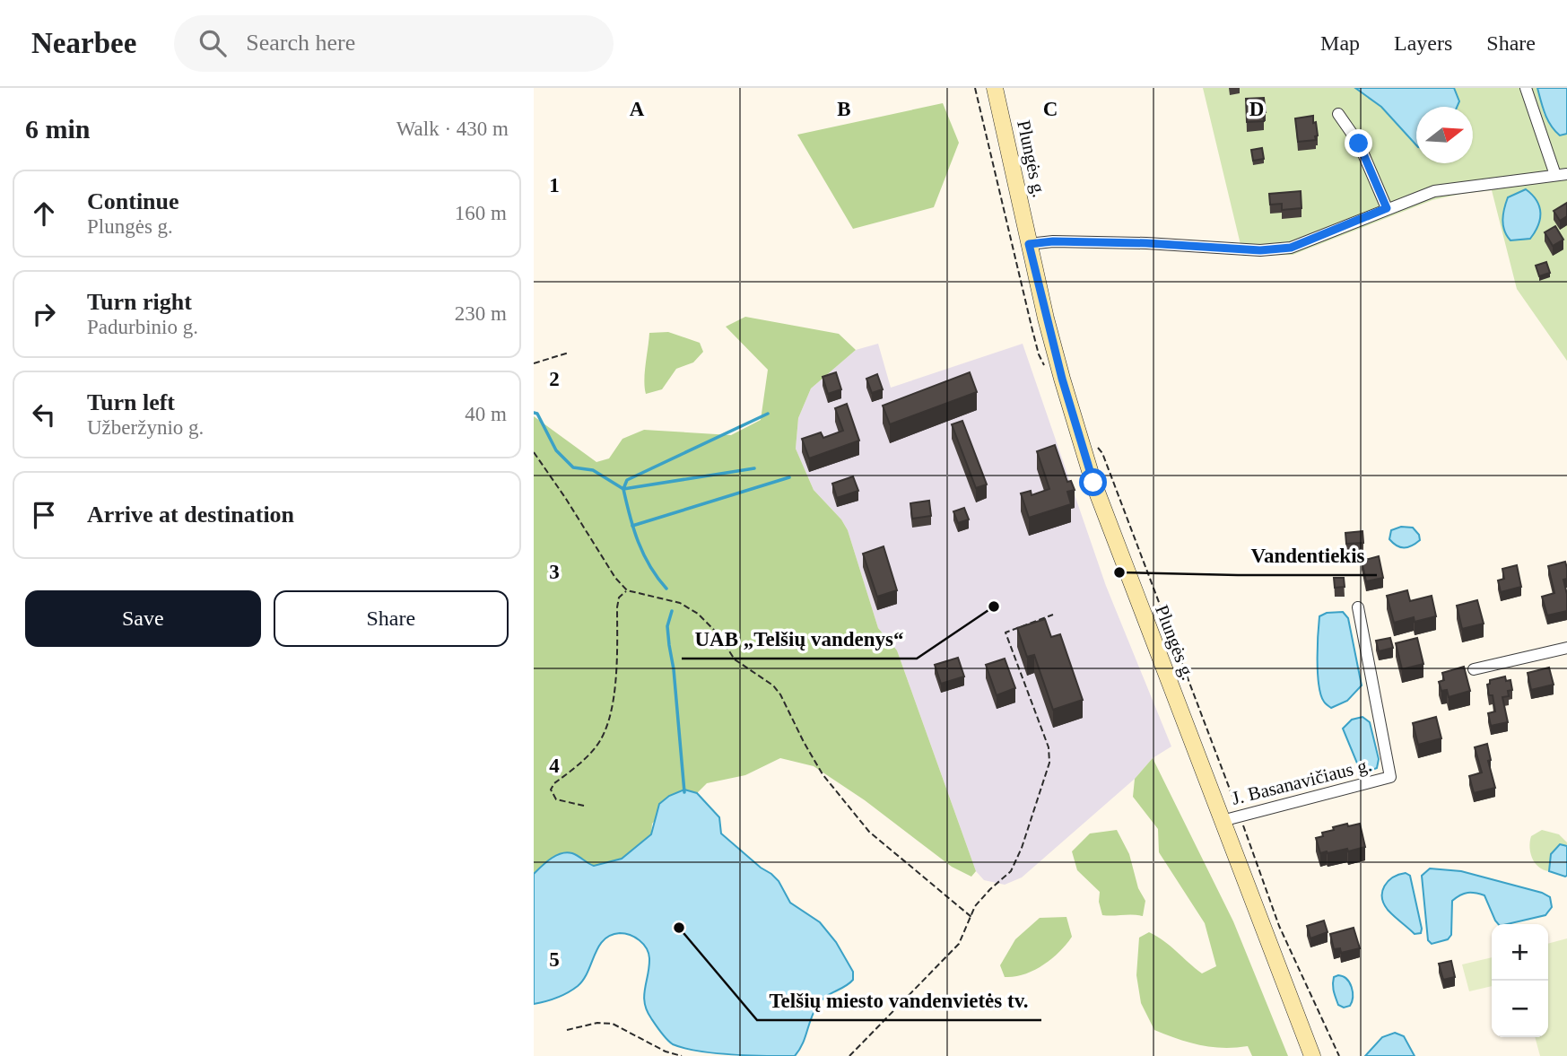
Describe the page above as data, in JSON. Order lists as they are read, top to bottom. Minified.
{"streets":{"main road":["Plungės g."],"street":["J. Basanavičiaus g."]},"crossings":[["Plungės g.","J. Basanavičiaus g."]],"places":["Vandentiekis","UAB „Telšių vandenys“","Telšių miesto vandenvietės tv."],"north":"right","page":{"header":"Nearbee","search":"Search here","nav":["Map","Layers","Share"],"heading":["6 min","Walk · 430 m"],"list":[["Continue","Plungės g.","160 m"],["Turn right","Padurbinio g.","230 m"],["Turn left","Užberžynio g.","40 m"],"Arrive at destination"],"buttons":["Save","Share"],"map_buttons":["+","−"]},"grid":{"columns":["A","B","C","D"],"rows":["1","2","3","4","5"]}}
